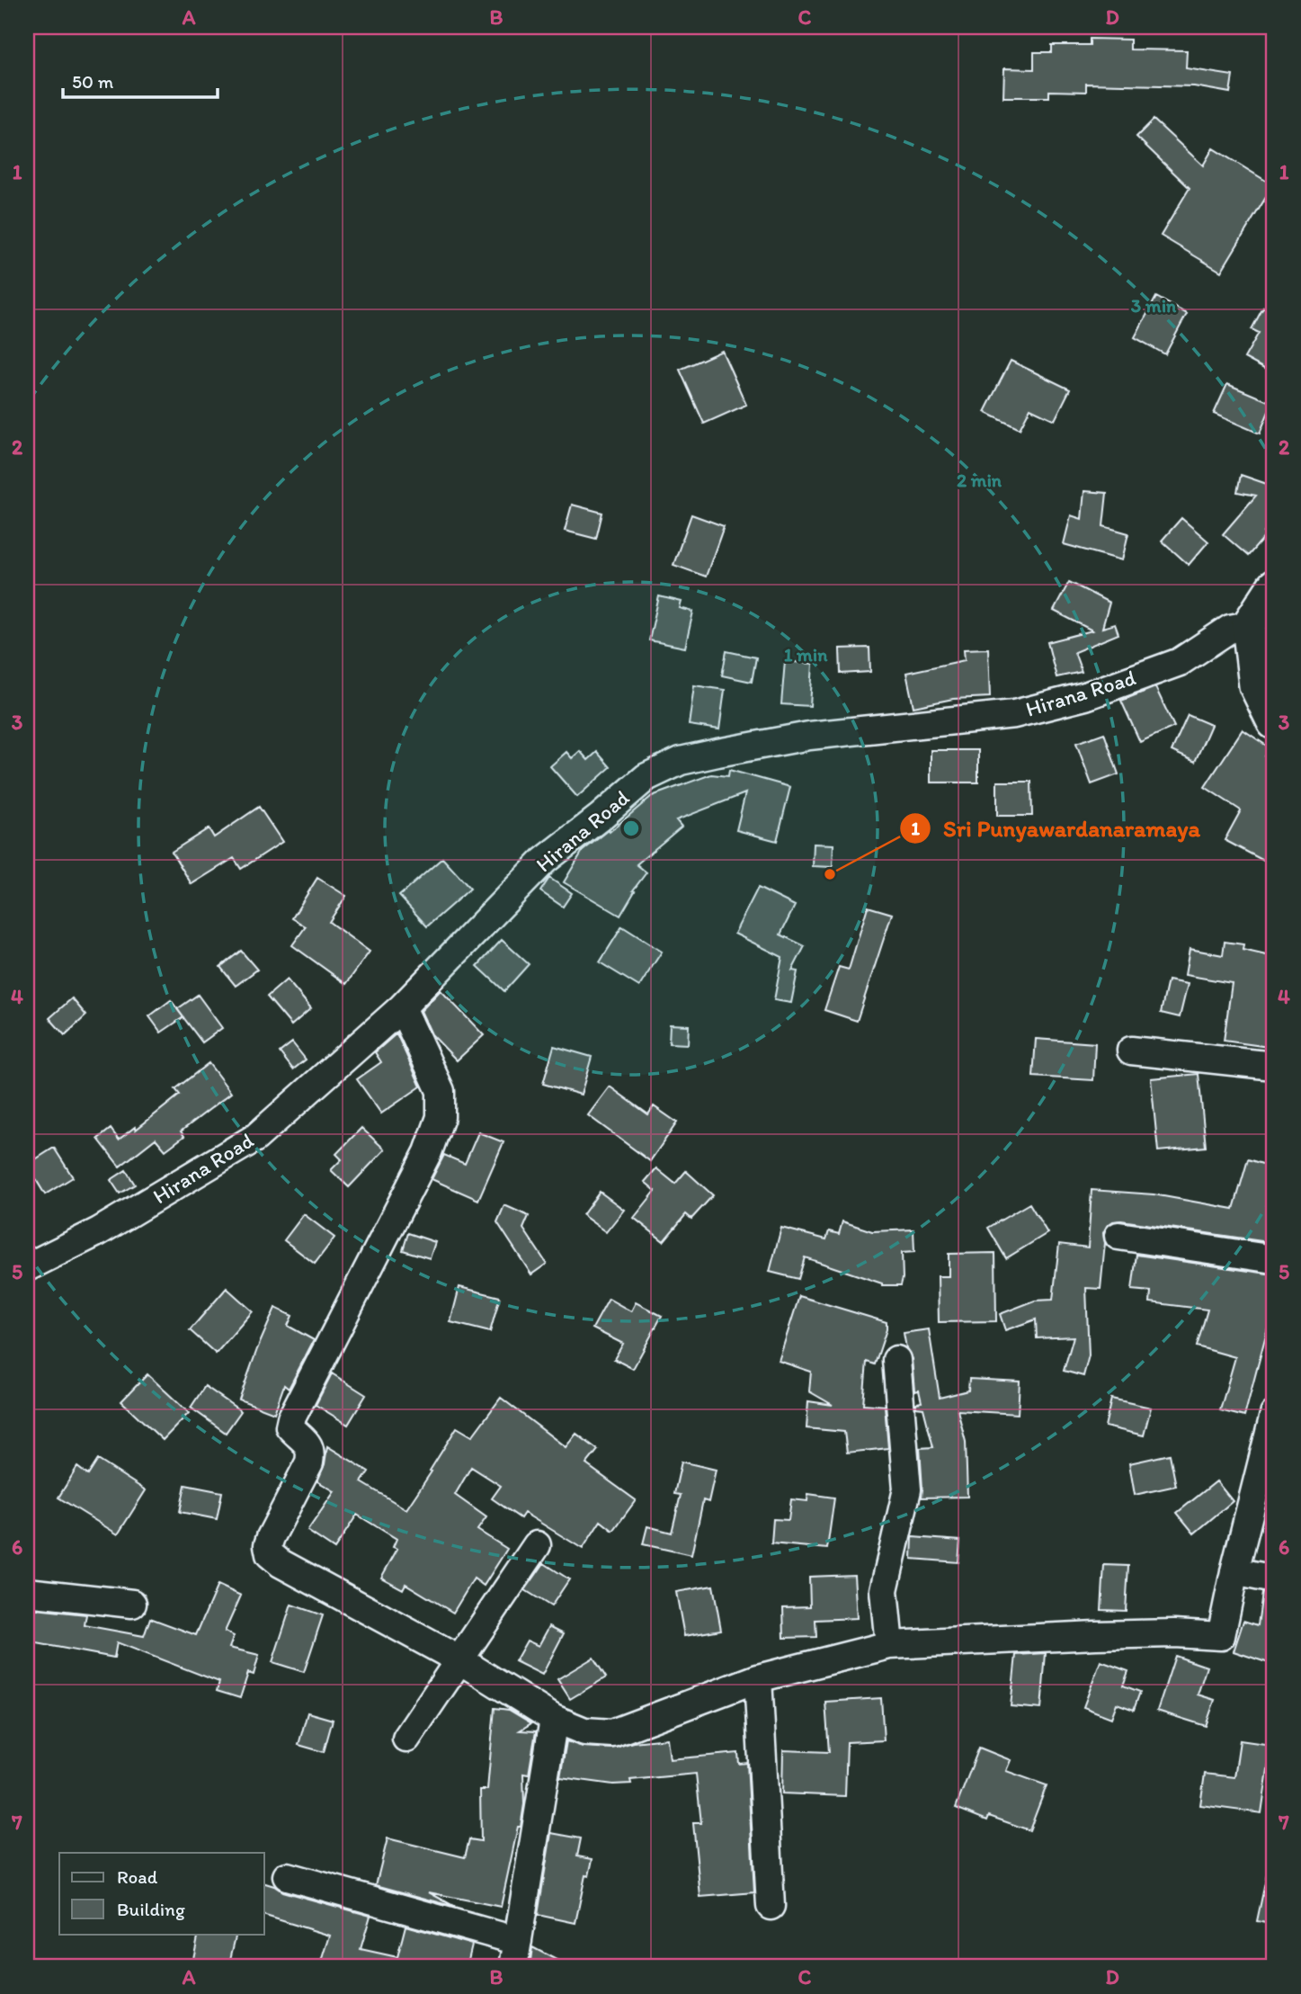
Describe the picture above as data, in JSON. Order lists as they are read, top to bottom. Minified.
{"streets":{"street":["Hirana Road"]},"places":["Sri Punyawardanaramaya"],"legend":["Road","Building"],"scale_bar":"50 m","grid":{"columns":["A","B","C","D"],"rows":["1","2","3","4","5","6","7"]},"rings":["3 min","2 min","1 min"]}
